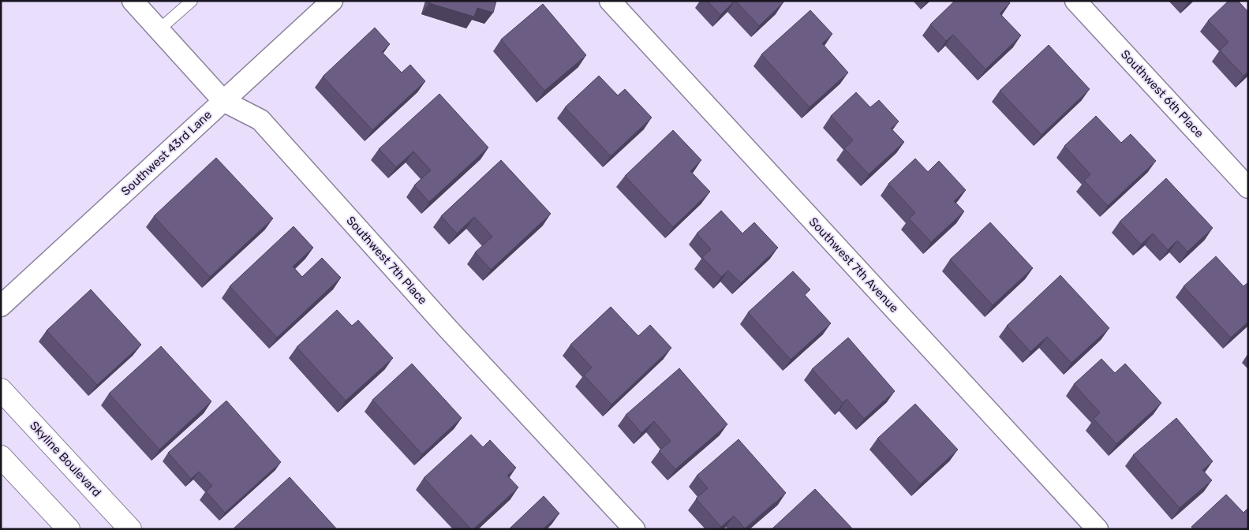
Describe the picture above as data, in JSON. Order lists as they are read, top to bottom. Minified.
{"streets":{"street":["Southwest 6th Place","Southwest 43rd Lane","Southwest 7th Place","Southwest 7th Avenue","Skyline Boulevard"]},"crossings":[["Southwest 43rd Lane","Southwest 7th Place"]]}
